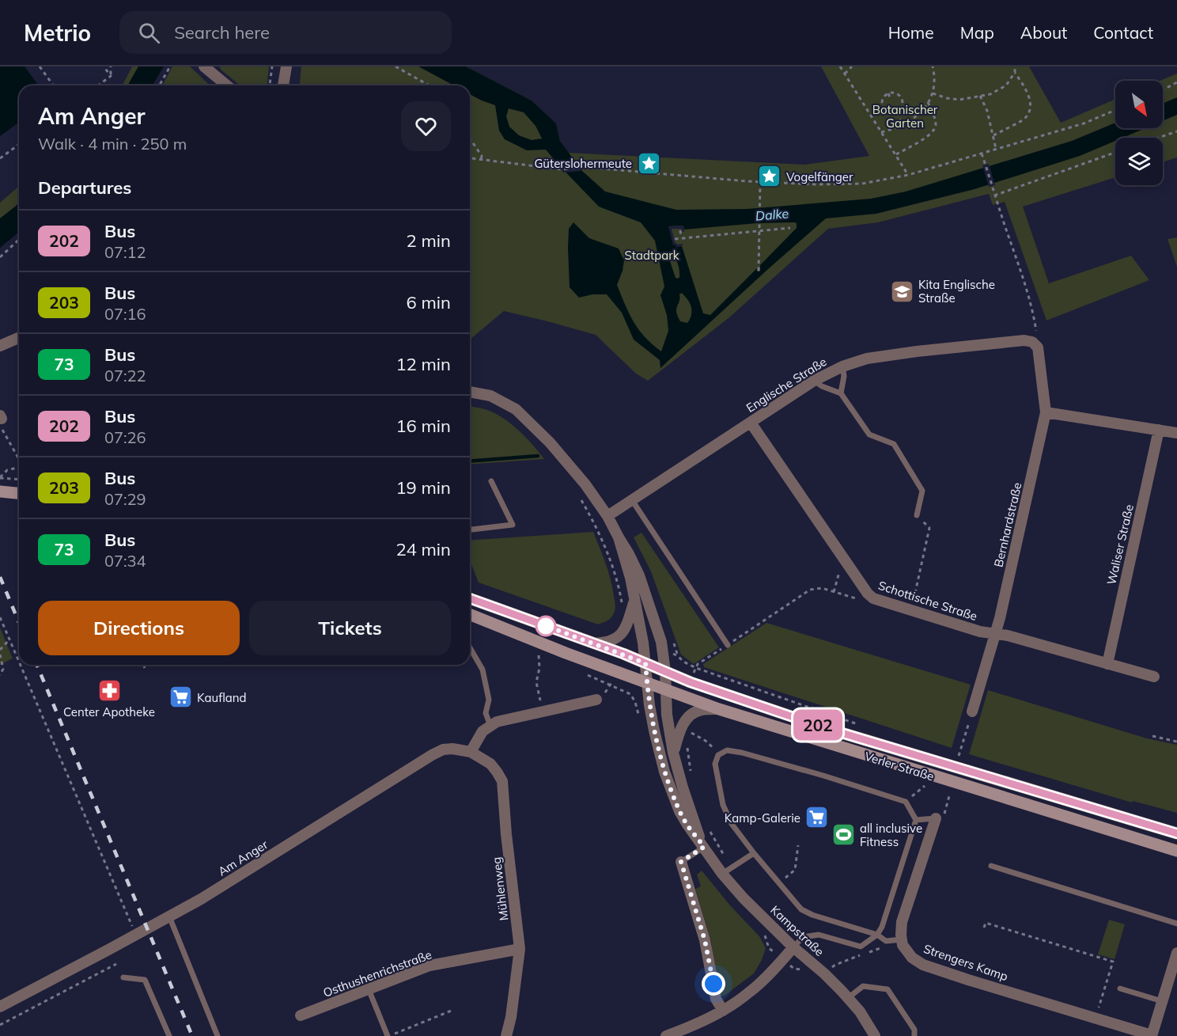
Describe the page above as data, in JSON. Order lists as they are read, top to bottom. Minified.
{"streets":{"main road":["Verler Straße"],"street":["Englische Straße","Bernhardstraße","Waliser Straße","Schottische Straße","Am Anger","Mühlenweg","Kampstraße","Strengers Kamp","Osthushenrichstraße"]},"crossings":[["Englische Straße","Bernhardstraße"],["Englische Straße","Schottische Straße"],["Bernhardstraße","Schottische Straße"],["Waliser Straße","Schottische Straße"],["Verler Straße","Kampstraße"],["Am Anger","Mühlenweg"],["Mühlenweg","Osthushenrichstraße"]],"water":["Dalke"],"parks":["Botanischer Garten","Stadtpark"],"places":{"place":["Güterslohermeute","Vogelfänger"],"school or university":["Kita Englische Straße"],"pharmacy":["Center Apotheke"],"supermarket":["Kaufland","Kamp-Galerie"],"sports":["all inclusive Fitness"]},"lines":["bus line 202"],"north":"bottom right","page":{"header":"Metrio","search":"Search here","nav":["Home","Map","About","Contact"],"on_map":"202","heading":[["Am Anger","Walk · 4 min · 250 m"],"Departures"],"list":[{"mark":"202","name":"Bus","note":"07:12","value":"2 min"},{"mark":"203","name":"Bus","note":"07:16","value":"6 min"},{"mark":"73","name":"Bus","note":"07:22","value":"12 min"},{"mark":"202","name":"Bus","note":"07:26","value":"16 min"},{"mark":"203","name":"Bus","note":"07:29","value":"19 min"},{"mark":"73","name":"Bus","note":"07:34","value":"24 min"}],"buttons":["Directions","Tickets"]}}
